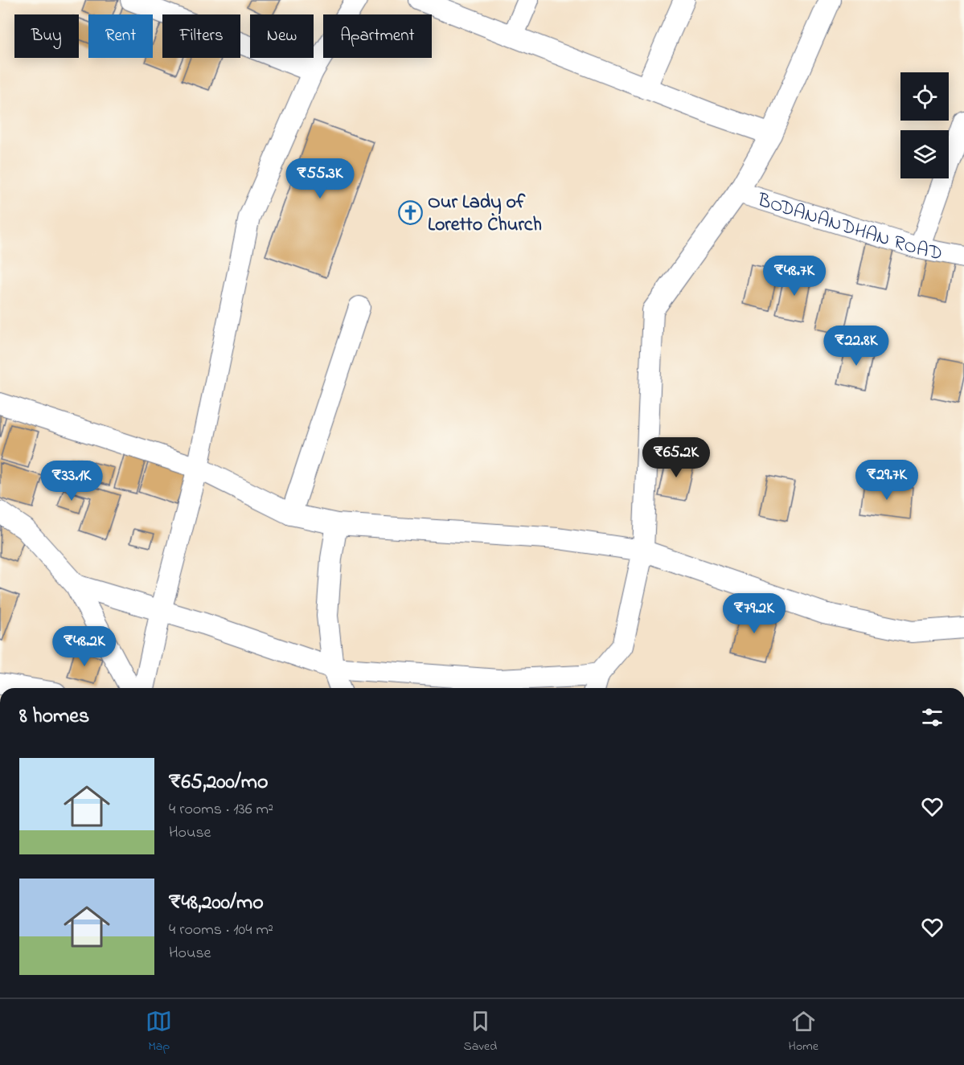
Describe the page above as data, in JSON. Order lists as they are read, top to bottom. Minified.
{"streets":{"street":["BODANANDHAN ROAD"]},"places":{"church":["Our Lady of Loretto Church"]},"page":{"chip":["Buy","Rent","Filters","New","Apartment"],"price":["₹55.3K","₹48.7K","₹22.8K","₹65.2K","₹29.7K","₹33.1K","₹79.2K","₹48.2K"],"heading":"8 homes","list":[{"name":"₹65,200/mo","note":"4 rooms · 136 m² · House"},{"name":"₹48,200/mo","note":"4 rooms · 104 m² · House"}],"tabs":["Map","Saved","Home"]}}
